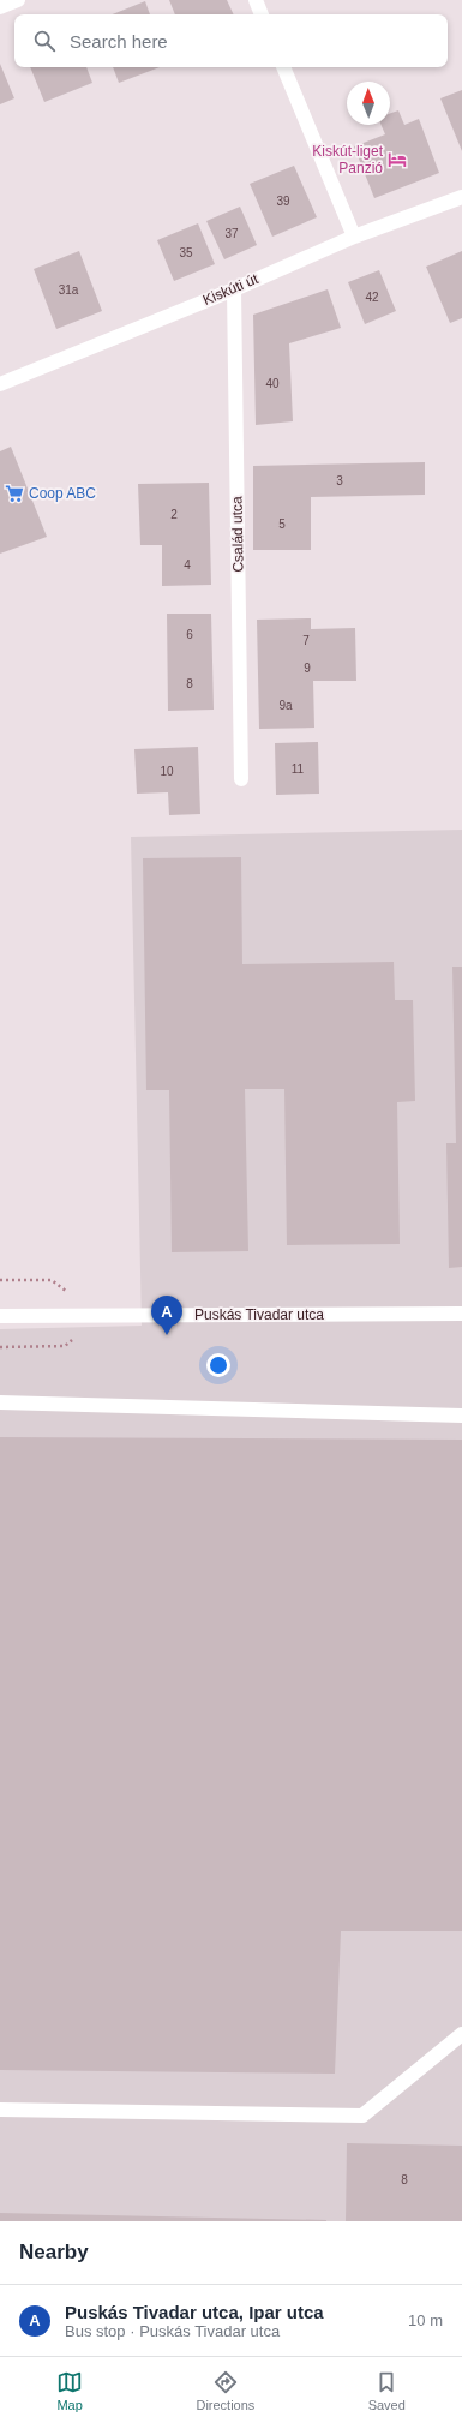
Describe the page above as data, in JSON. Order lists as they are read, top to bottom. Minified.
{"streets":{"street":["Kiskúti út","Család utca","Puskás Tivadar utca"]},"crossings":[["Kiskúti út","Család utca"]],"places":{"hotel":["Kiskút-liget Panzió"],"supermarket":["Coop ABC"]},"house_numbers":["39","37","35","31a","42","40","3","2","5","4","6","7","9","8","9a","11","10","8"],"north":"top","page":{"search":"Search here","pins":"A","heading":"Nearby","list":[{"mark":"A","name":"Puskás Tivadar utca, Ipar utca","note":"Bus stop · Puskás Tivadar utca","value":"10 m"}],"nav":["Map","Directions","Saved"]}}
